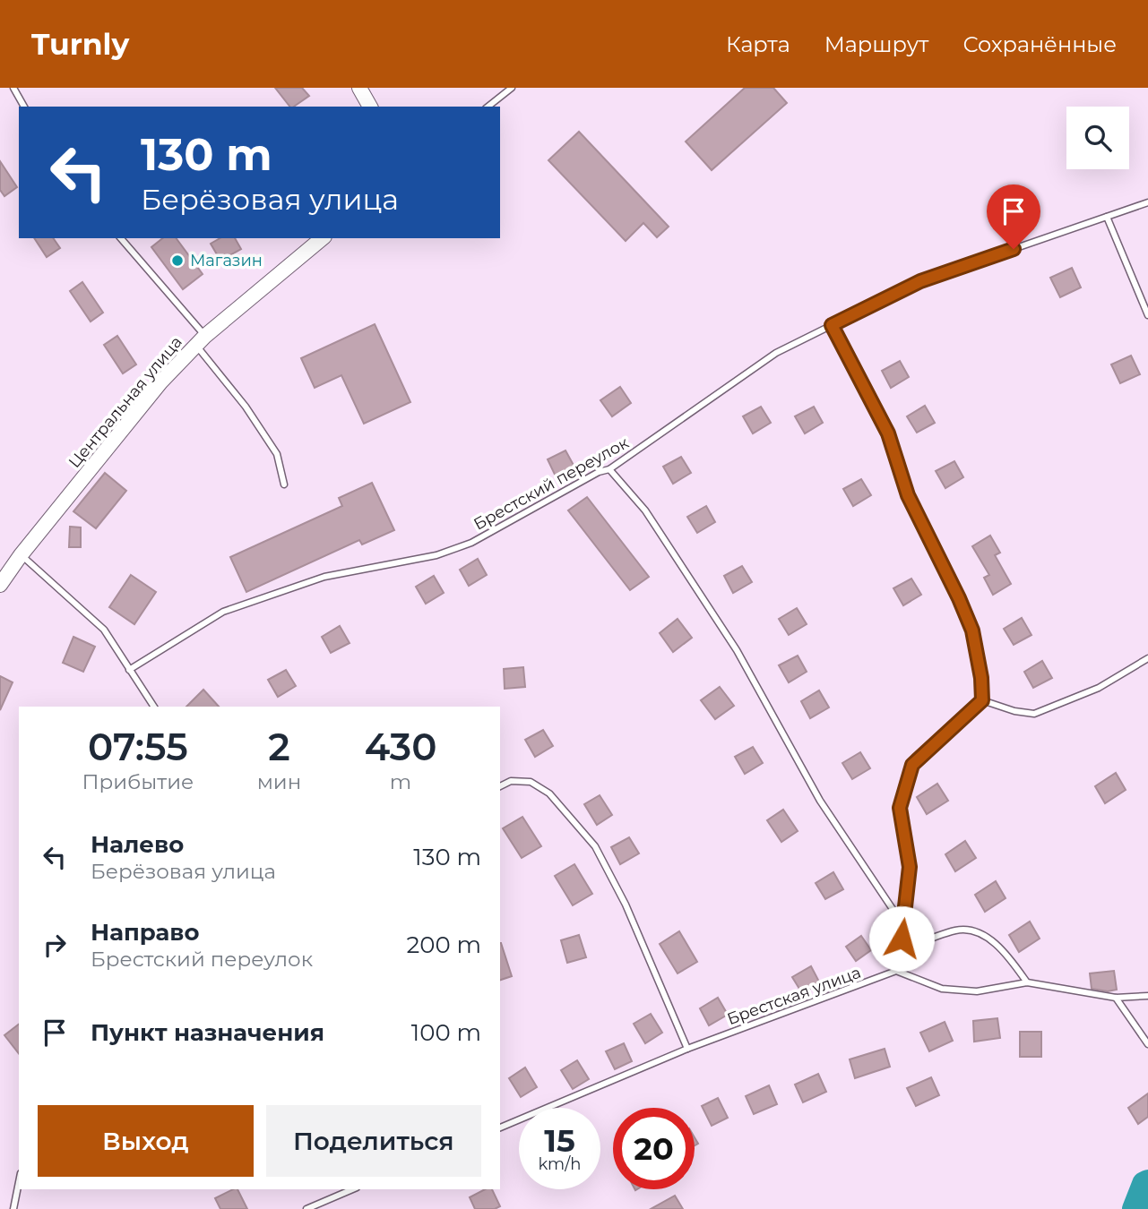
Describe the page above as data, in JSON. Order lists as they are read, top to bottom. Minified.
{"streets":{"street":["Центральная улица"],"lane":["Брестский переулок","Брестская улица"]},"places":["Магазин"],"page":{"header":"Turnly","nav":["Карта","Маршрут","Сохранённые"],"turn":["130 m","Берёзовая улица"],"eta":["07:55","Прибытие","2","мин","430","m"],"list":[{"name":"Налево","note":"Берёзовая улица","value":"130 m"},{"name":"Направо","note":"Брестский переулок","value":"200 m"},{"name":"Пункт назначения","value":"100 m"}],"buttons":["Выход","Поделиться"],"speed":"15 km/h","limit":"20"}}
